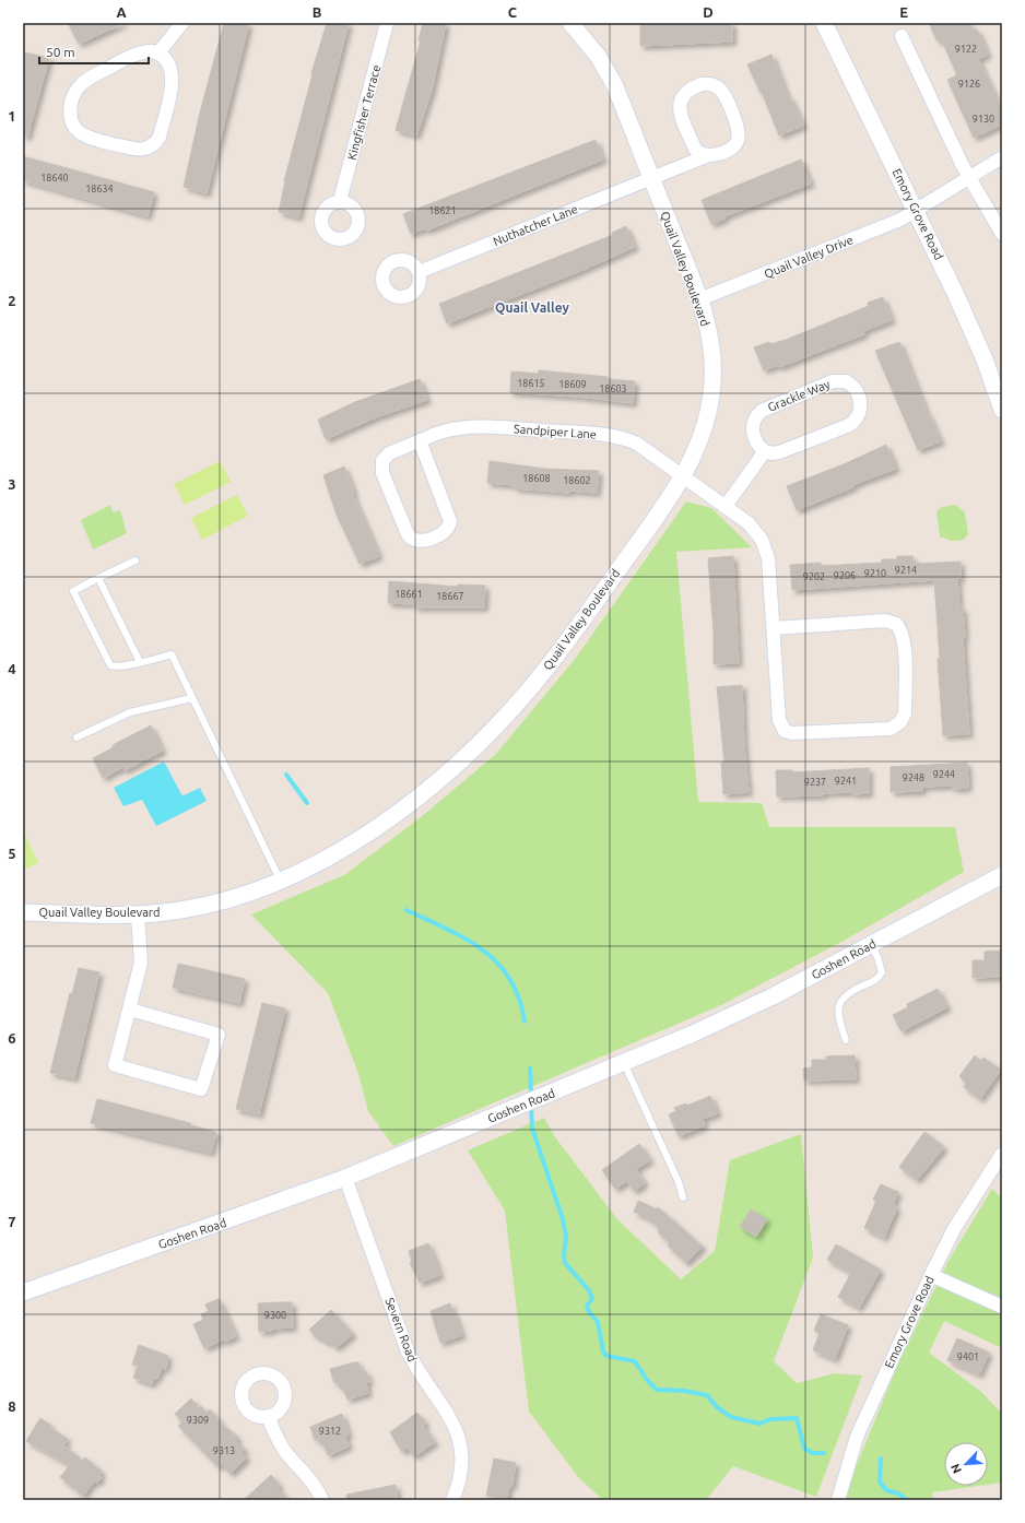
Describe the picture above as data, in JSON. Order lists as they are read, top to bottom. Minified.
{"streets":{"street":["Kingfisher Terrace","Emory Grove Road","Nuthatcher Lane","Quail Valley Drive","Quail Valley Boulevard","Grackle Way","Sandpiper Lane","Goshen Road","Severn Road"]},"crossings":[["Emory Grove Road","Quail Valley Drive"],["Nuthatcher Lane","Quail Valley Boulevard"],["Quail Valley Drive","Quail Valley Boulevard"],["Quail Valley Boulevard","Sandpiper Lane"],["Goshen Road","Severn Road"]],"districts":["Quail Valley"],"house_numbers":["9122","9126","9130","18640","18634","18621","18615","18609","18603","18608","18602","9214","9210","9206","9202","18661","18667","9244","9248","9241","9237","9300","9401","9309","9312","9313"],"scale_bar":"50 m","north":"bottom left","grid":{"columns":["A","B","C","D","E"],"rows":["1","2","3","4","5","6","7","8"]}}
